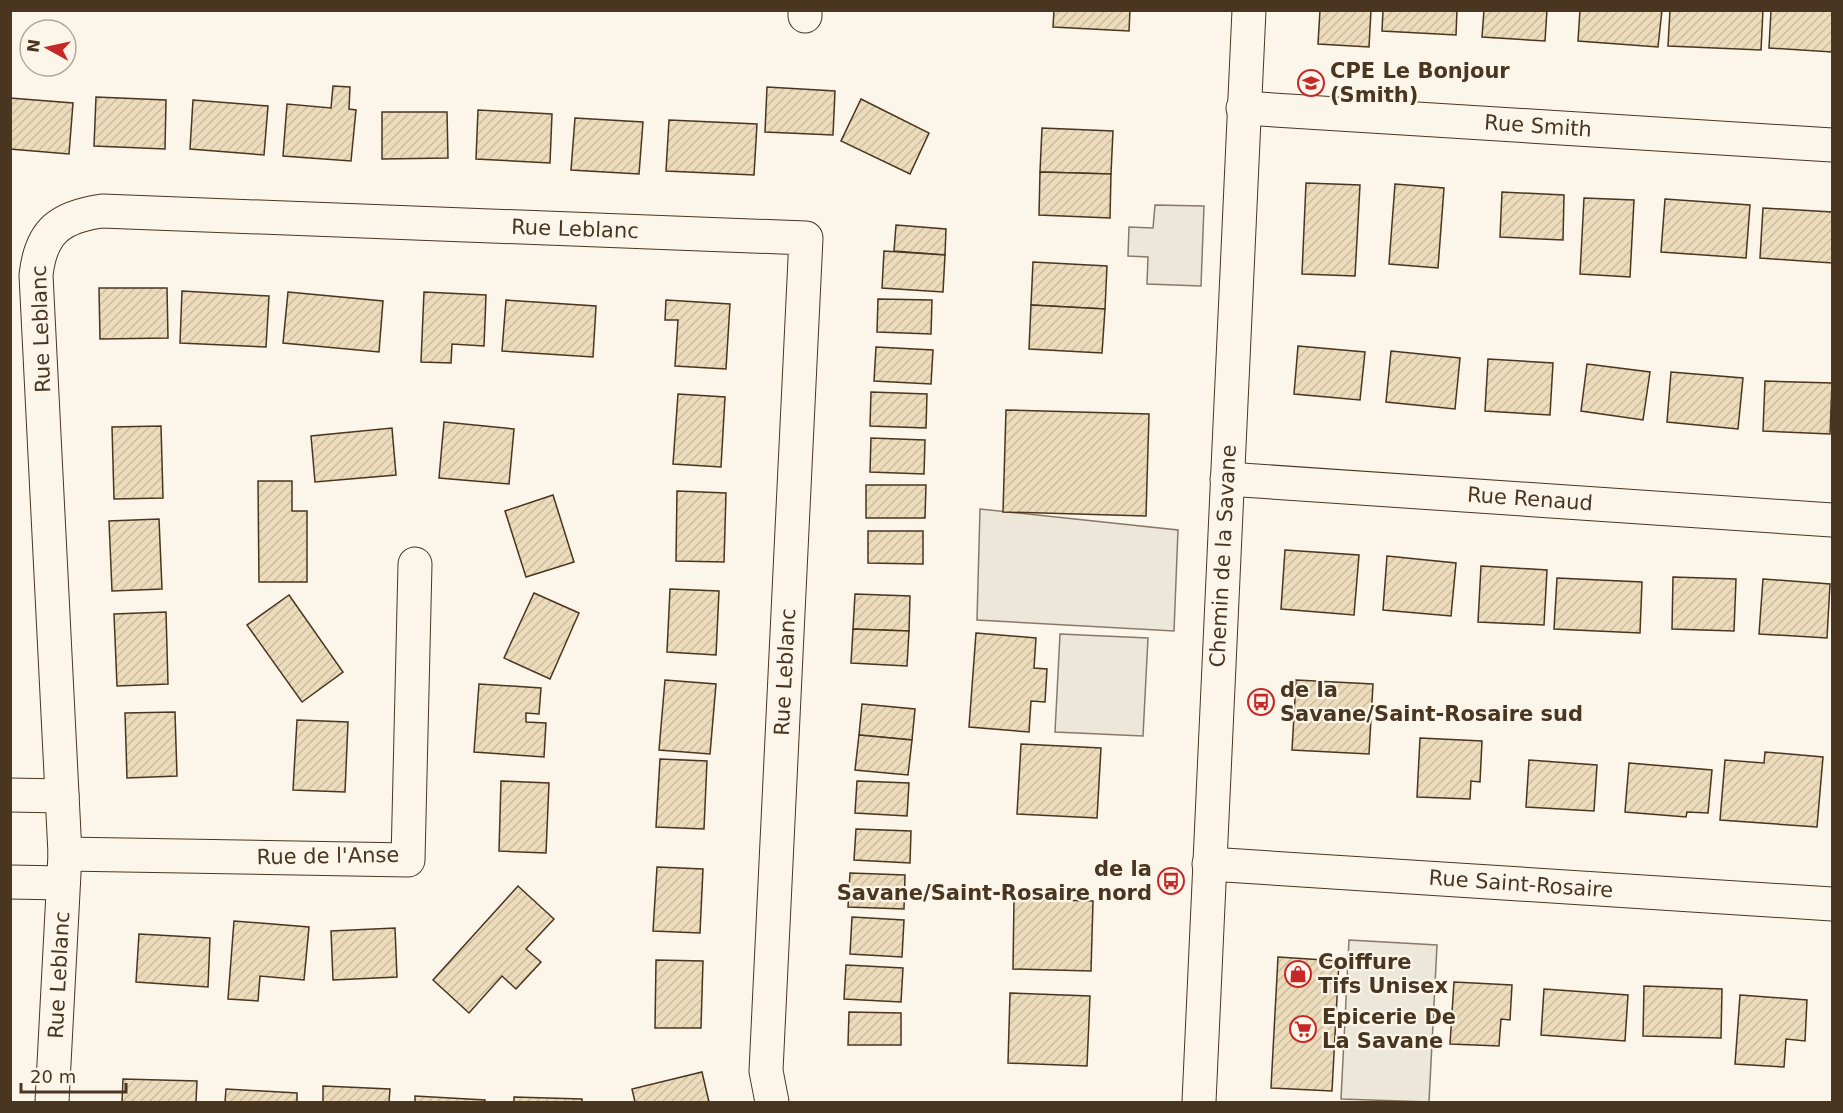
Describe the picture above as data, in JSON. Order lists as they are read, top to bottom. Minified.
{"streets":{"street":["Rue Smith","Rue Leblanc","Rue Renaud","Chemin de la Savane","Rue de l'Anse","Rue Saint-Rosaire"]},"crossings":[["Rue Smith","Chemin de la Savane"],["Rue Leblanc","Rue de l'Anse"],["Rue Renaud","Chemin de la Savane"],["Chemin de la Savane","Rue Saint-Rosaire"]],"places":{"school or university":["CPE Le Bonjour (Smith)"],"bus stop":["de la Savane/Saint-Rosaire sud","de la Savane/Saint-Rosaire nord"],"shop":["Coiffure Tifs Unisex"],"supermarket":["Epicerie De La Savane"]},"scale_bar":"20 m","north":"left"}
